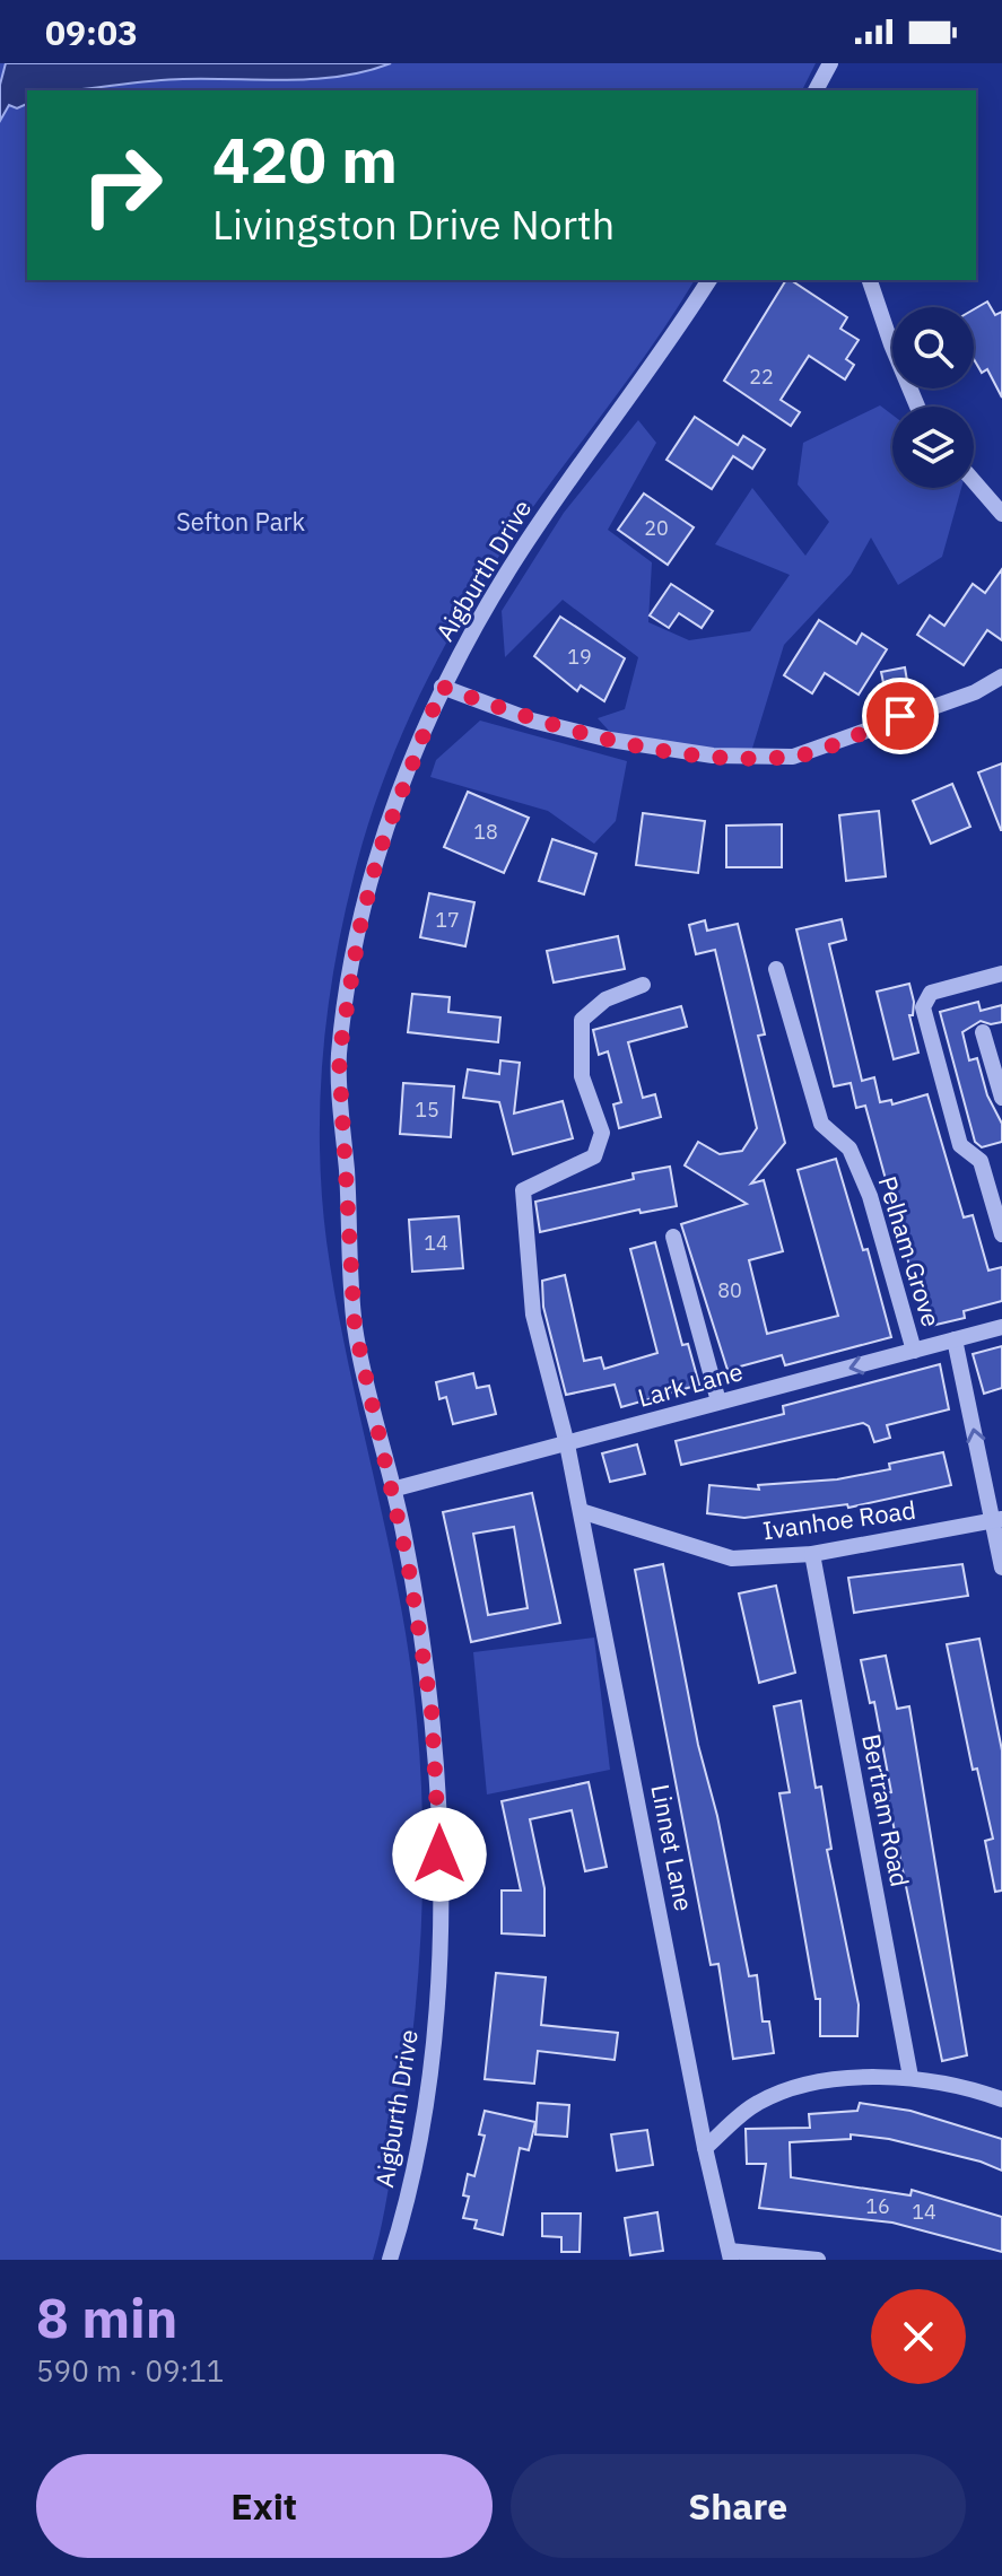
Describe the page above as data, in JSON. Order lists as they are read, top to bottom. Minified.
{"streets":{"street":["Aigburth Drive","Pelham Grove","Lark Lane","Ivanhoe Road","Bertram Road","Linnet Lane"]},"crossings":[["Aigburth Drive","Lark Lane"],["Pelham Grove","Lark Lane"],["Lark Lane","Linnet Lane"],["Ivanhoe Road","Bertram Road"],["Ivanhoe Road","Linnet Lane"]],"parks":["Sefton Park"],"house_numbers":["22","20","19","18","17","15","14","80","16","14"],"page":{"status":"09:03","turn":["420 m","Livingston Drive North"],"heading":["8 min","590 m · 09:11"],"buttons":["Exit","Share"]}}
